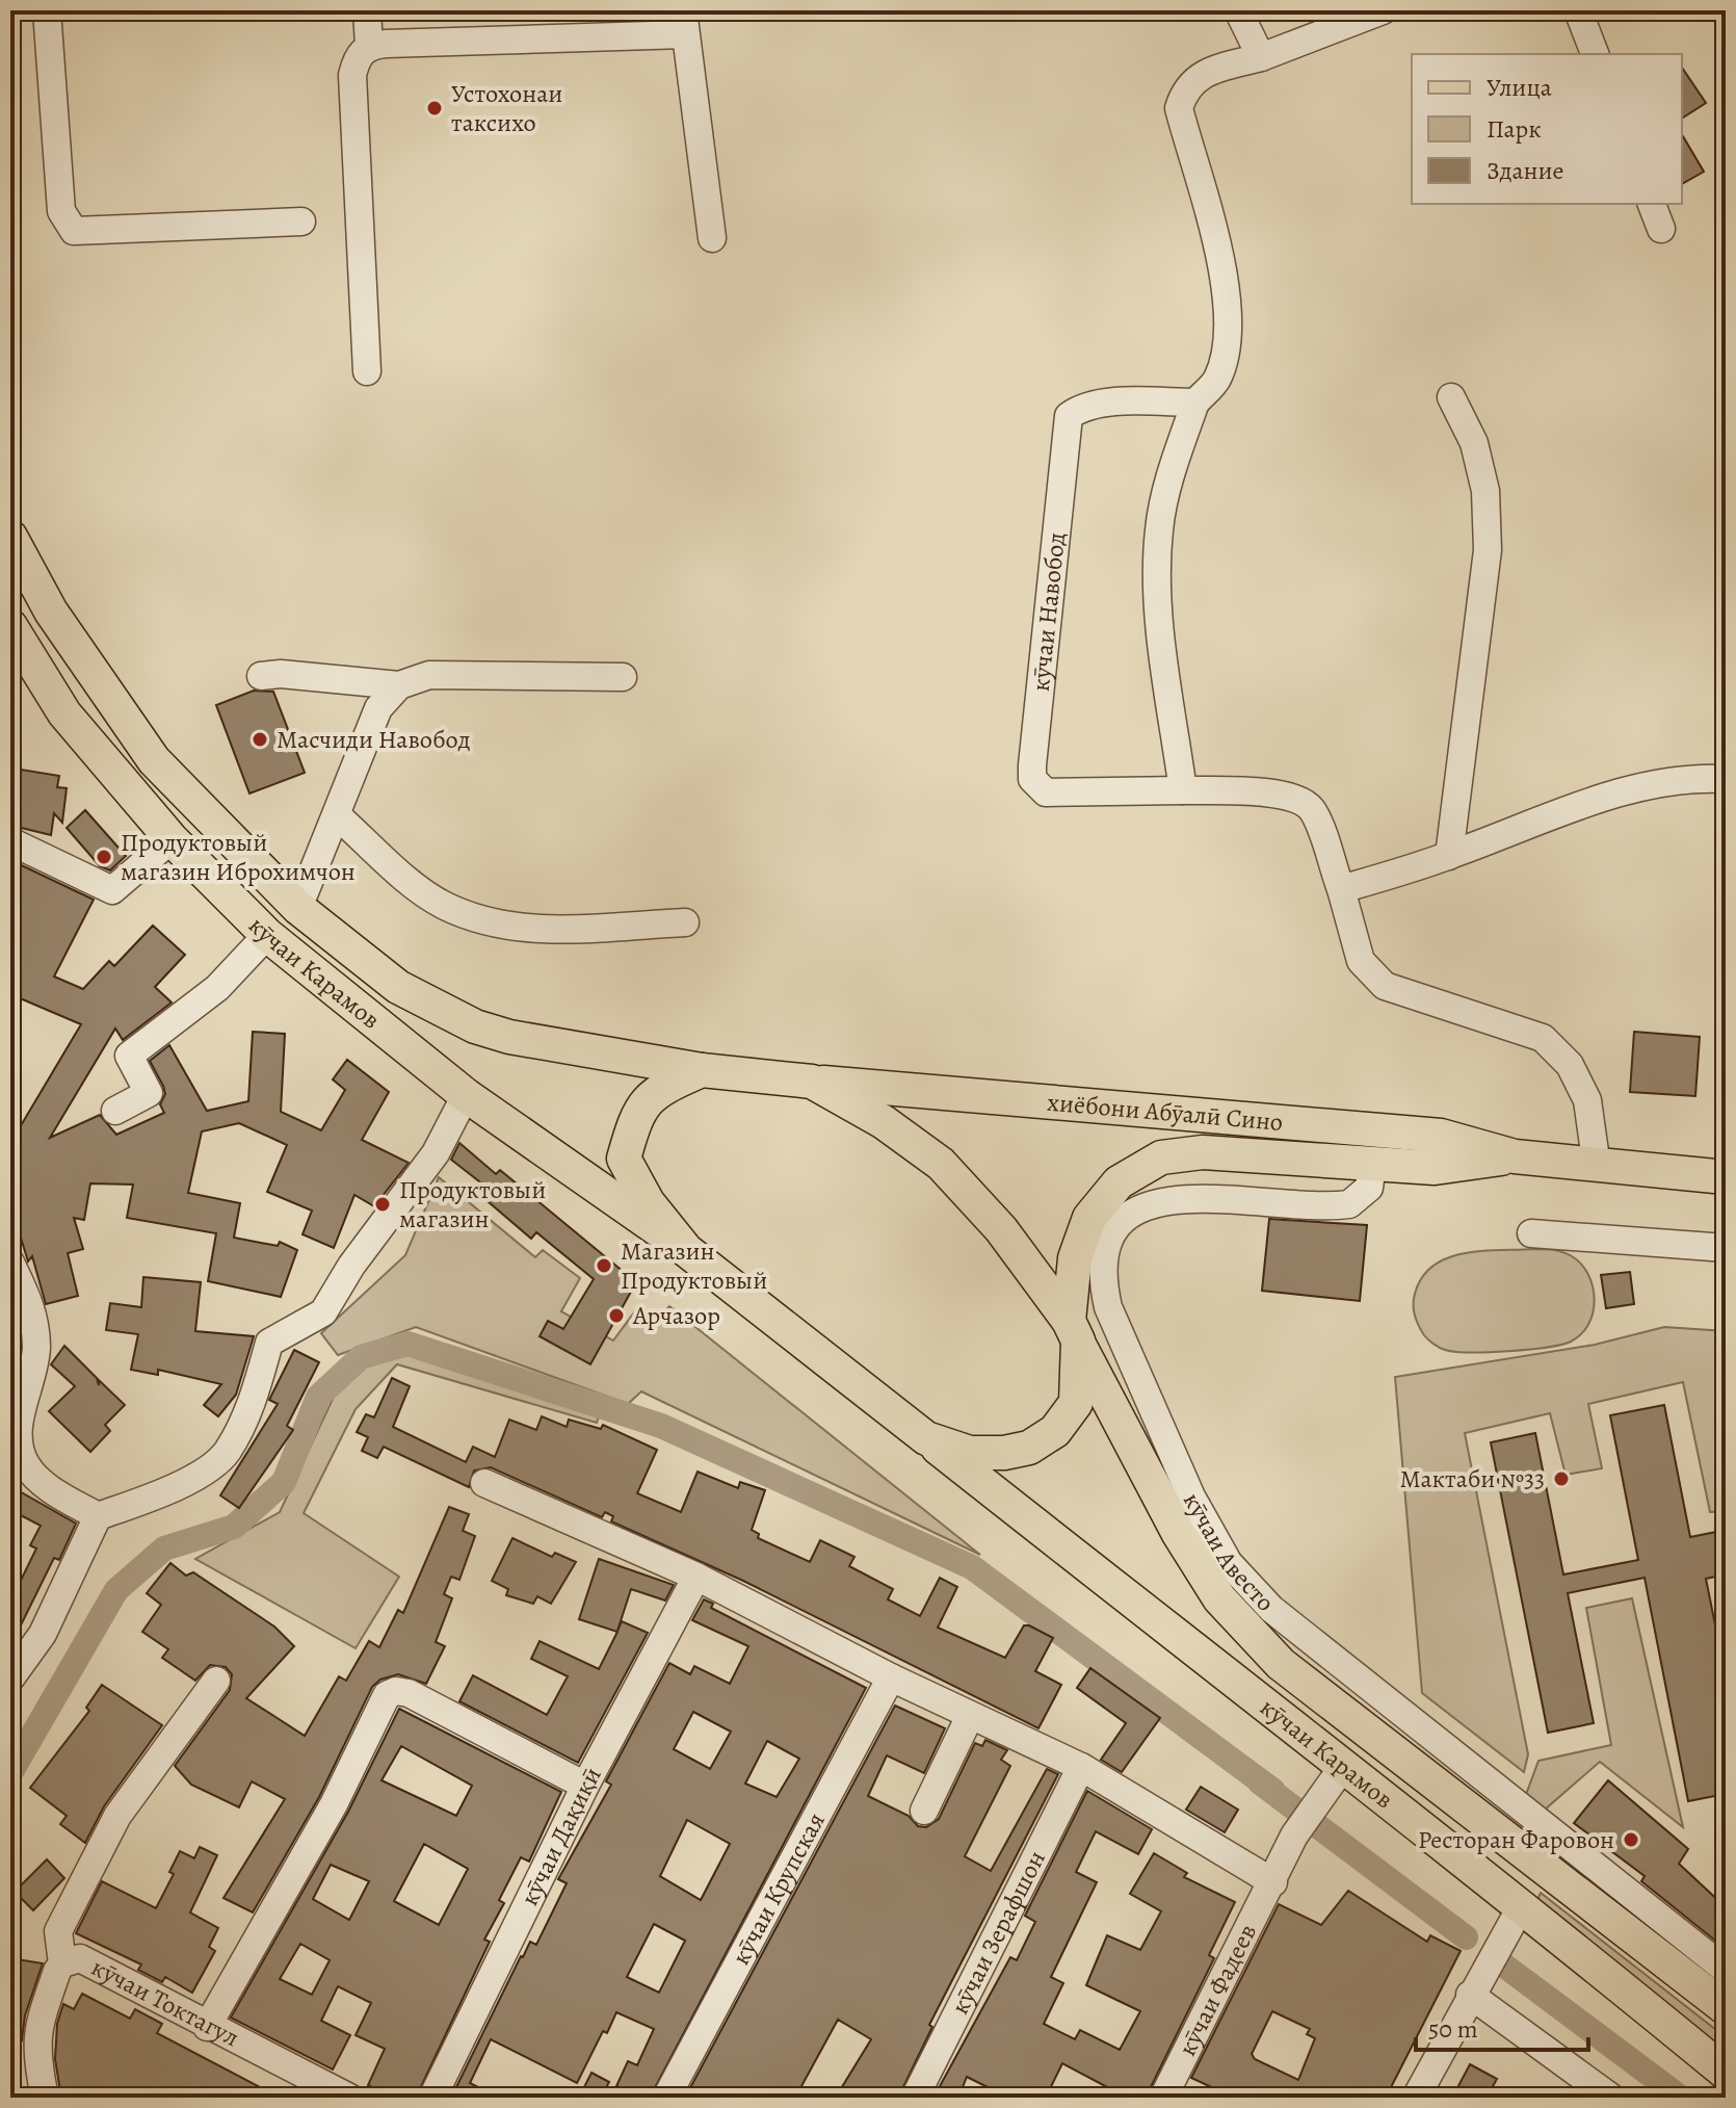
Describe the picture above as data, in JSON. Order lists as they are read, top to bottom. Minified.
{"streets":{"main road":["кӯчаи Карамов","хиёбони Абӯалӣ Сино"],"street":["кӯчаи Навобод","кӯчаи Авесто","кӯчаи Дақиқӣ","кӯчаи Крупская","кӯчаи Зерафшон","кӯчаи Фадеев","кӯчаи Токтагул"]},"crossings":[["кӯчаи Навобод","хиёбони Абӯалӣ Сино"],["кӯчаи Карамов","хиёбони Абӯалӣ Сино"],["кӯчаи Карамов","кӯчаи Фадеев"],["хиёбони Абӯалӣ Сино","кӯчаи Авесто"]],"places":["Устохонаи таксихо","Масчиди Навобод","Продуктовый магазин Иброхимчон","Продуктовый магазин","Магазин Продуктовый","Арчазор","Мактаби №33","Ресторан Фаровон"],"legend":["Улица","Парк","Здание"],"scale_bar":"50 m"}
